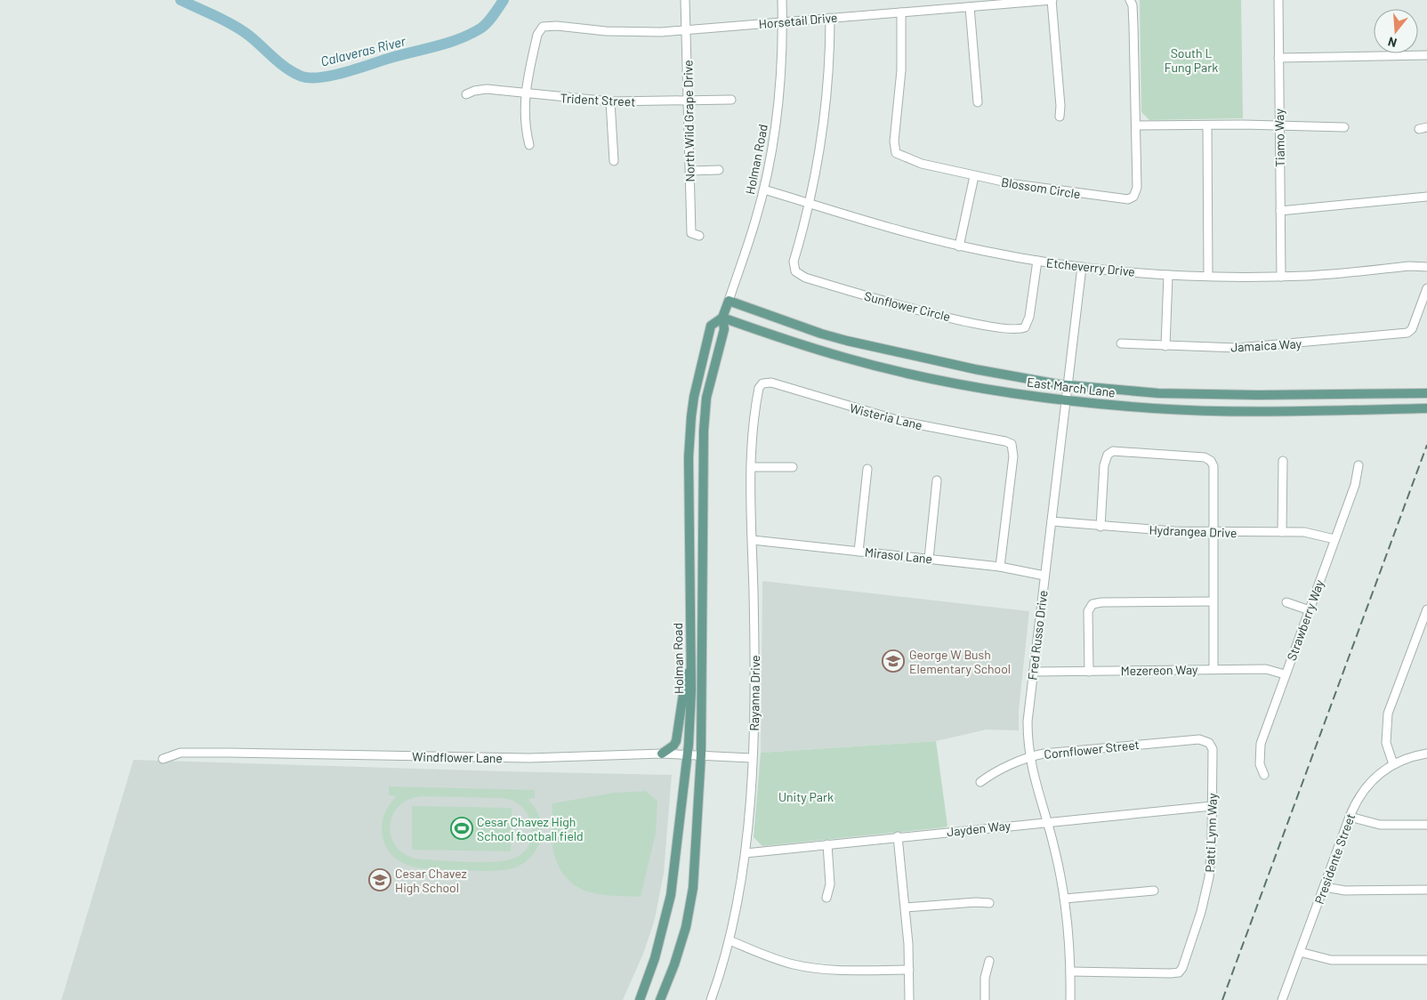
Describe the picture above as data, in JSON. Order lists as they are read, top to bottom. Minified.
{"streets":{"main road":["Holman Road","East March Lane"],"street":["Horsetail Drive","Trident Street","North Wild Grape Drive","Tiamo Way","Blossom Circle","Etcheverry Drive","Sunflower Circle","Jamaica Way","Wisteria Lane","Hydrangea Drive","Mirasol Lane","Strawberry Way","Fred Russo Drive","Mezereon Way","Rayanna Drive","Cornflower Street","Windflower Lane","Jayden Way","Patti Lynn Way","Presidente Street"]},"crossings":[["Horsetail Drive","Trident Street"],["Horsetail Drive","North Wild Grape Drive"],["Horsetail Drive","Holman Road"],["Horsetail Drive","Blossom Circle"],["Trident Street","North Wild Grape Drive"],["Tiamo Way","Etcheverry Drive"],["Holman Road","Etcheverry Drive"],["Holman Road","East March Lane"],["Holman Road","Windflower Lane"],["Etcheverry Drive","Sunflower Circle"],["Etcheverry Drive","Fred Russo Drive"],["East March Lane","Fred Russo Drive"],["Wisteria Lane","Mirasol Lane"],["Wisteria Lane","Rayanna Drive"],["Hydrangea Drive","Strawberry Way"],["Hydrangea Drive","Fred Russo Drive"],["Mirasol Lane","Fred Russo Drive"],["Mirasol Lane","Rayanna Drive"],["Strawberry Way","Mezereon Way"],["Fred Russo Drive","Mezereon Way"],["Fred Russo Drive","Cornflower Street"],["Fred Russo Drive","Jayden Way"],["Fred Russo Drive","Patti Lynn Way"],["Rayanna Drive","Windflower Lane"],["Rayanna Drive","Jayden Way"],["Cornflower Street","Patti Lynn Way"],["Jayden Way","Patti Lynn Way"]],"water":["Calaveras River"],"parks":["South L Fung Park","Unity Park"],"places":{"school or university":["George W Bush Elementary School","Cesar Chavez High School"],"sports":["Cesar Chavez High School football field"]},"north":"bottom"}
